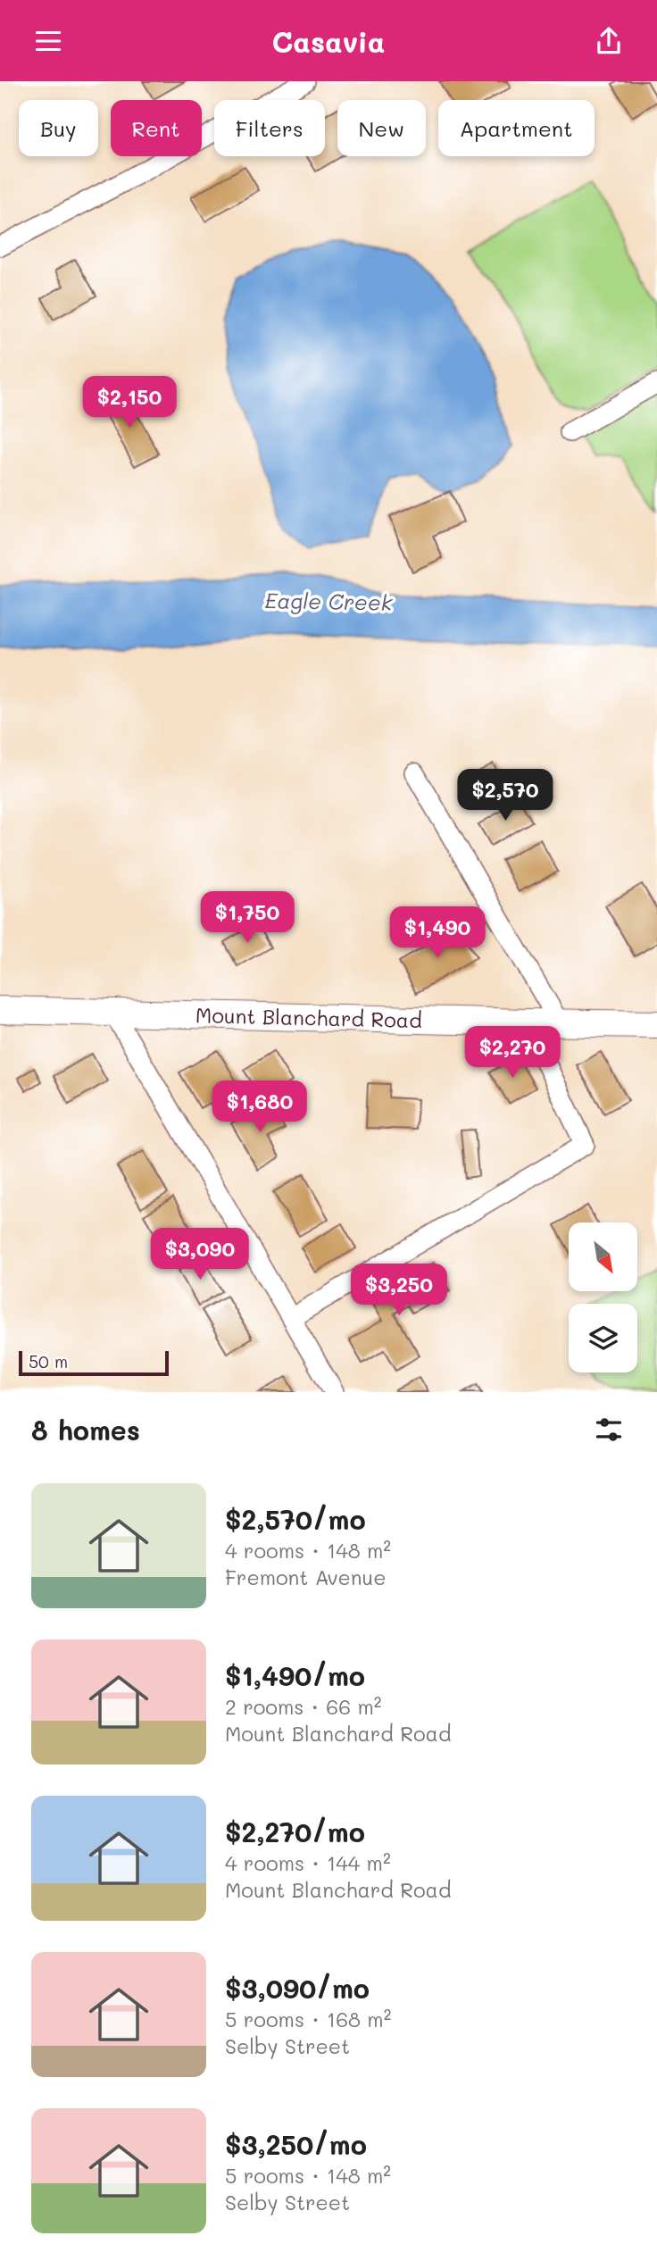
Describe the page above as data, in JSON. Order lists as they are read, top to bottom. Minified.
{"streets":{"main road":["Mount Blanchard Road"]},"water":["Eagle Creek"],"scale_bar":"50 m","north":"bottom right","page":{"header":"Casavia","chip":["Buy","Rent","Filters","New","Apartment"],"price":["$2,150","$2,570","$1,750","$1,490","$2,270","$1,680","$3,090","$3,250"],"scale":"50 m","heading":"8 homes","list":[{"name":"$2,570/mo","note":"4 rooms · 148 m² · Fremont Avenue"},{"name":"$1,490/mo","note":"2 rooms · 66 m² · Mount Blanchard Road"},{"name":"$2,270/mo","note":"4 rooms · 144 m² · Mount Blanchard Road"},{"name":"$3,090/mo","note":"5 rooms · 168 m² · Selby Street"},{"name":"$3,250/mo","note":"5 rooms · 148 m² · Selby Street"}]}}
